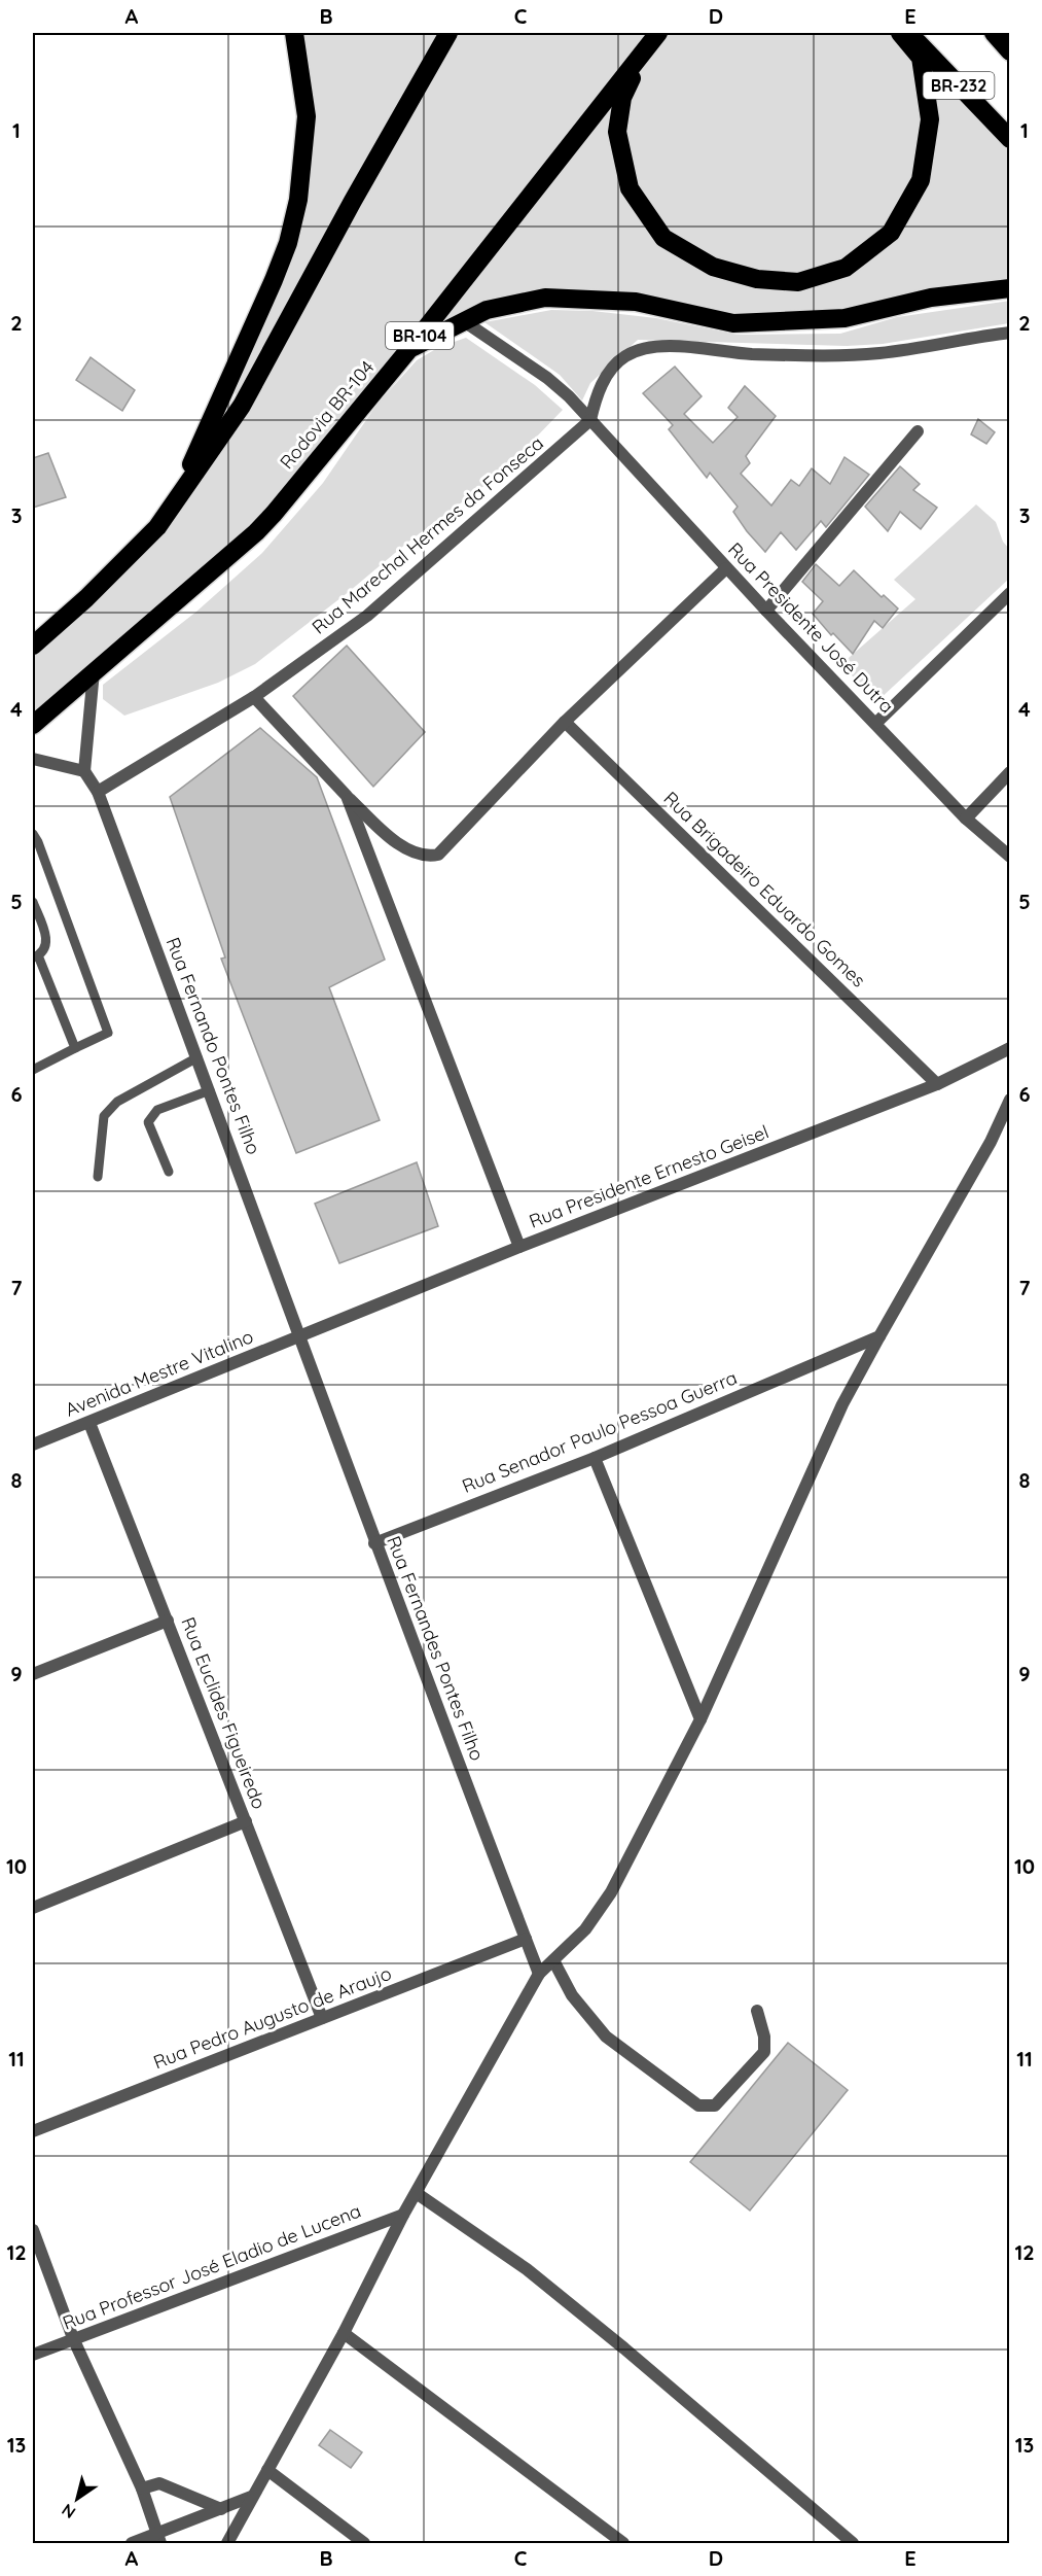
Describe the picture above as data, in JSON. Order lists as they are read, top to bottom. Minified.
{"streets":{"highway":["BR-232","BR-104","Rodovia BR-104"],"street":["Rua Marechal Hermes da Fonseca","Rua Presidente José Dutra","Rua Brigadeiro Eduardo Gomes","Rua Fernando Pontes Filho","Rua Presidente Ernesto Geisel","Avenida Mestre Vitalino","Rua Senador Paulo Pessoa Guerra","Rua Fernandes Pontes Filho","Rua Euclides Figueiredo","Rua Pedro Augusto de Araujo","Rua Professor José Eladio de Lucena"]},"crossings":[["Rua Marechal Hermes da Fonseca","Rua Presidente José Dutra"],["Rua Marechal Hermes da Fonseca","Rua Fernando Pontes Filho"],["Rua Brigadeiro Eduardo Gomes","Rua Presidente Ernesto Geisel"],["Rua Fernando Pontes Filho","Rua Presidente Ernesto Geisel"],["Rua Fernando Pontes Filho","Avenida Mestre Vitalino"],["Rua Fernando Pontes Filho","Rua Fernandes Pontes Filho"],["Rua Presidente Ernesto Geisel","Avenida Mestre Vitalino"],["Rua Presidente Ernesto Geisel","Rua Fernandes Pontes Filho"],["Avenida Mestre Vitalino","Rua Fernandes Pontes Filho"],["Avenida Mestre Vitalino","Rua Euclides Figueiredo"],["Rua Senador Paulo Pessoa Guerra","Rua Fernandes Pontes Filho"],["Rua Fernandes Pontes Filho","Rua Pedro Augusto de Araujo"],["Rua Euclides Figueiredo","Rua Pedro Augusto de Araujo"]],"north":"bottom left","grid":{"columns":["A","B","C","D","E"],"rows":["1","2","3","4","5","6","7","8","9","10","11","12","13"]}}
